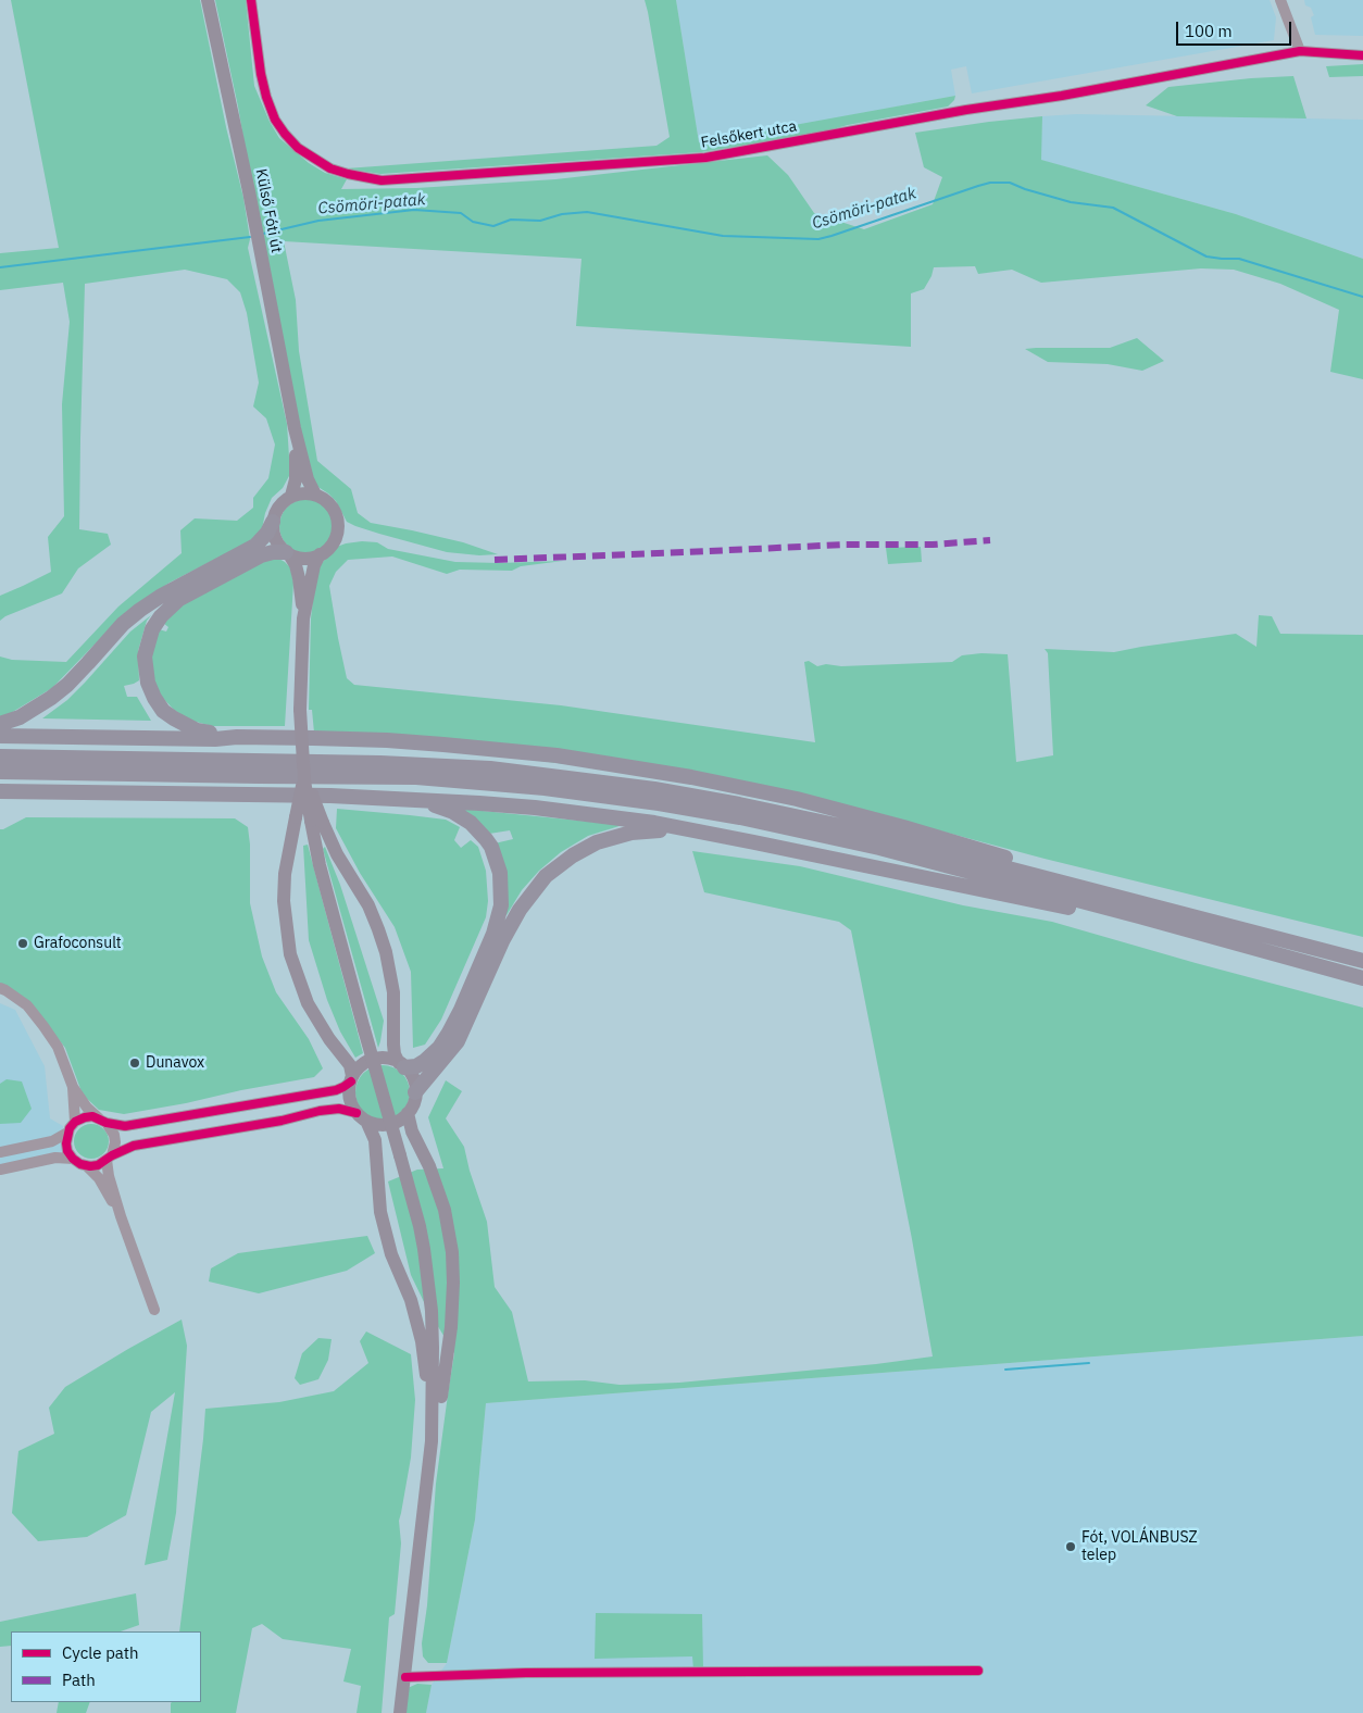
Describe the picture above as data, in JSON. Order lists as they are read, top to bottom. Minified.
{"streets":{"main road":["Külső Fóti út"],"street":["Felsőkert utca"]},"water":["Csömöri-patak"],"places":["Grafoconsult","Dunavox","Fót, VOLÁNBUSZ telep"],"legend":["Cycle path","Path"],"scale_bar":"100 m"}
